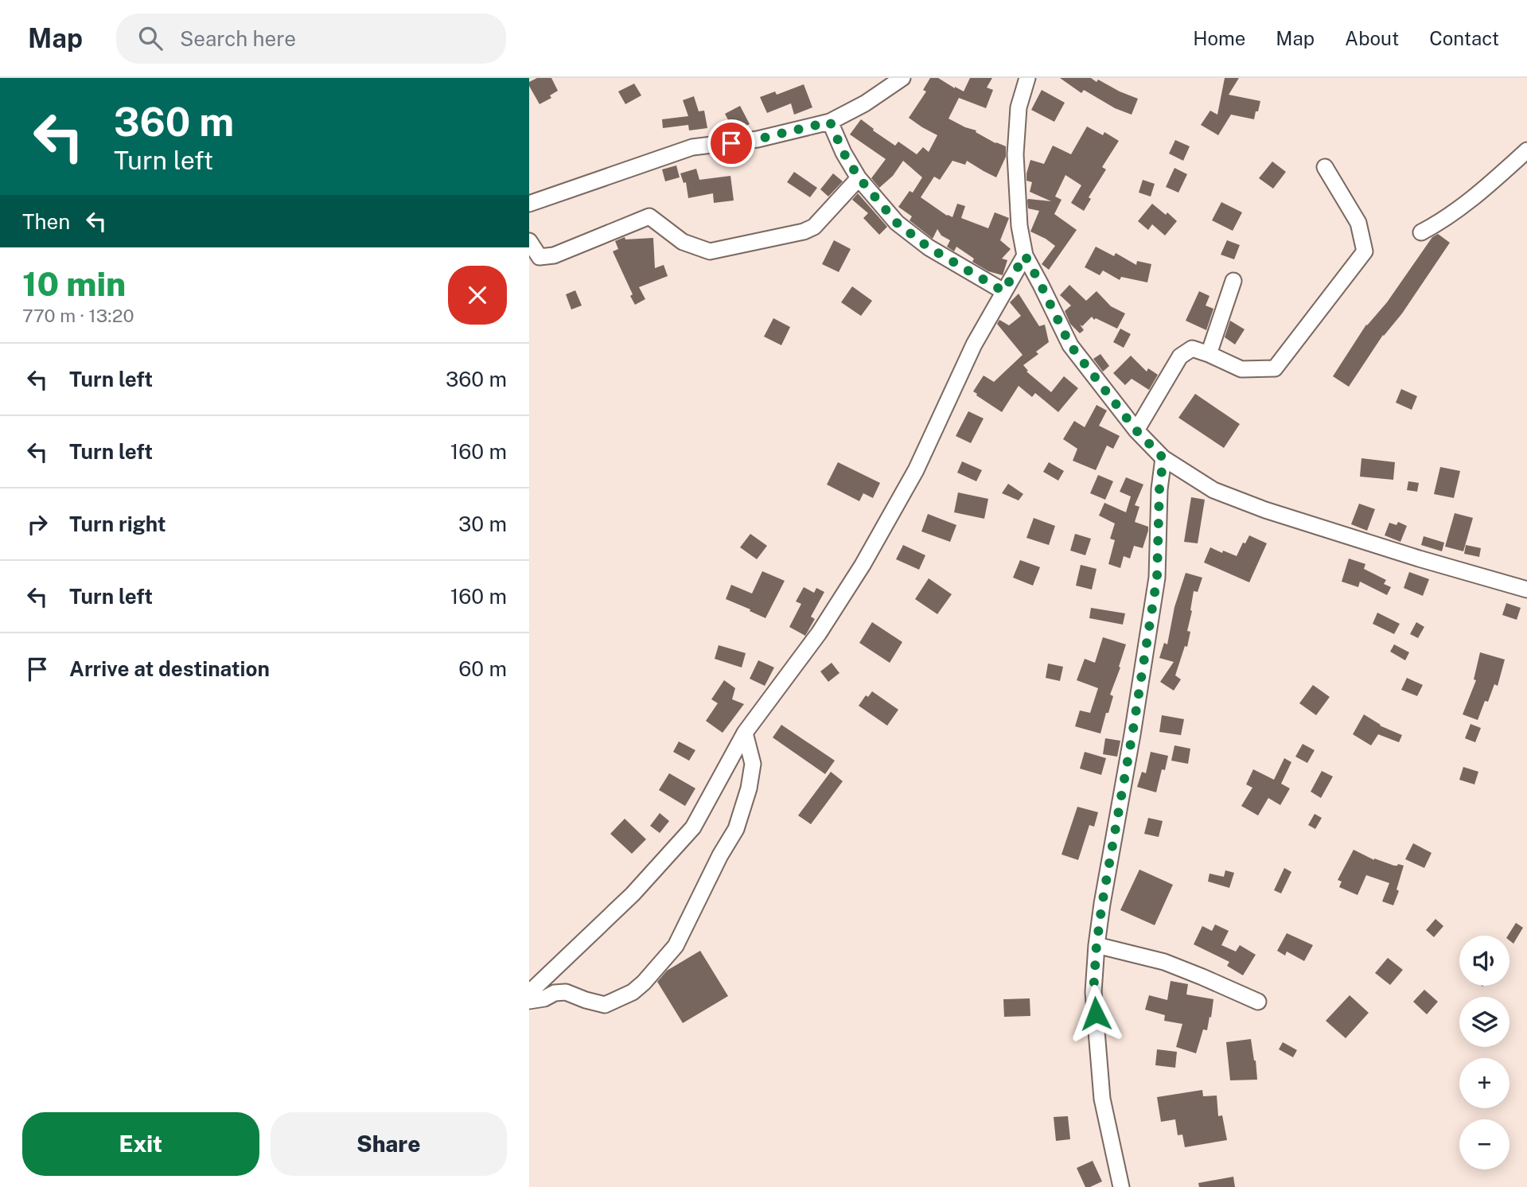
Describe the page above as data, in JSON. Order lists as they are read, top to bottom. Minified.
{"page":{"header":"Map","search":"Search here","nav":["Home","Map","About","Contact"],"turn":["360 m","Turn left"],"then":"Then","heading":["10 min","770 m · 13:20"],"list":[{"name":"Turn left","value":"360 m"},{"name":"Turn left","value":"160 m"},{"name":"Turn right","value":"30 m"},{"name":"Turn left","value":"160 m"},{"name":"Arrive at destination","value":"60 m"}],"map_buttons":["+","−"],"buttons":["Exit","Share"]}}
